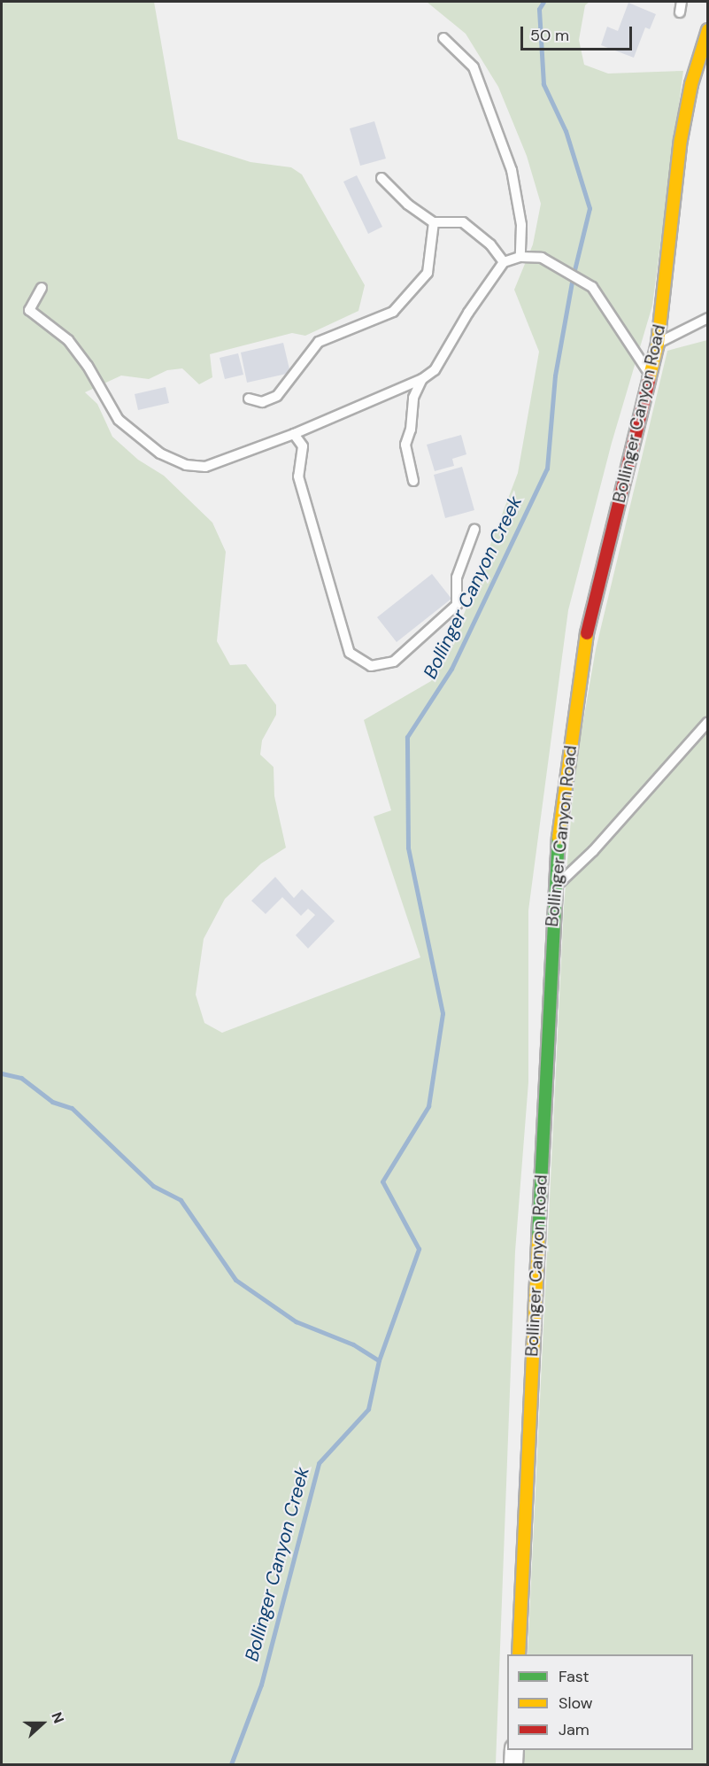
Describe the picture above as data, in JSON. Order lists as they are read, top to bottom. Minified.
{"streets":{"street":["Bollinger Canyon Road"]},"water":["Bollinger Canyon Creek"],"legend":["Fast","Slow","Jam"],"scale_bar":"50 m","north":"right"}
